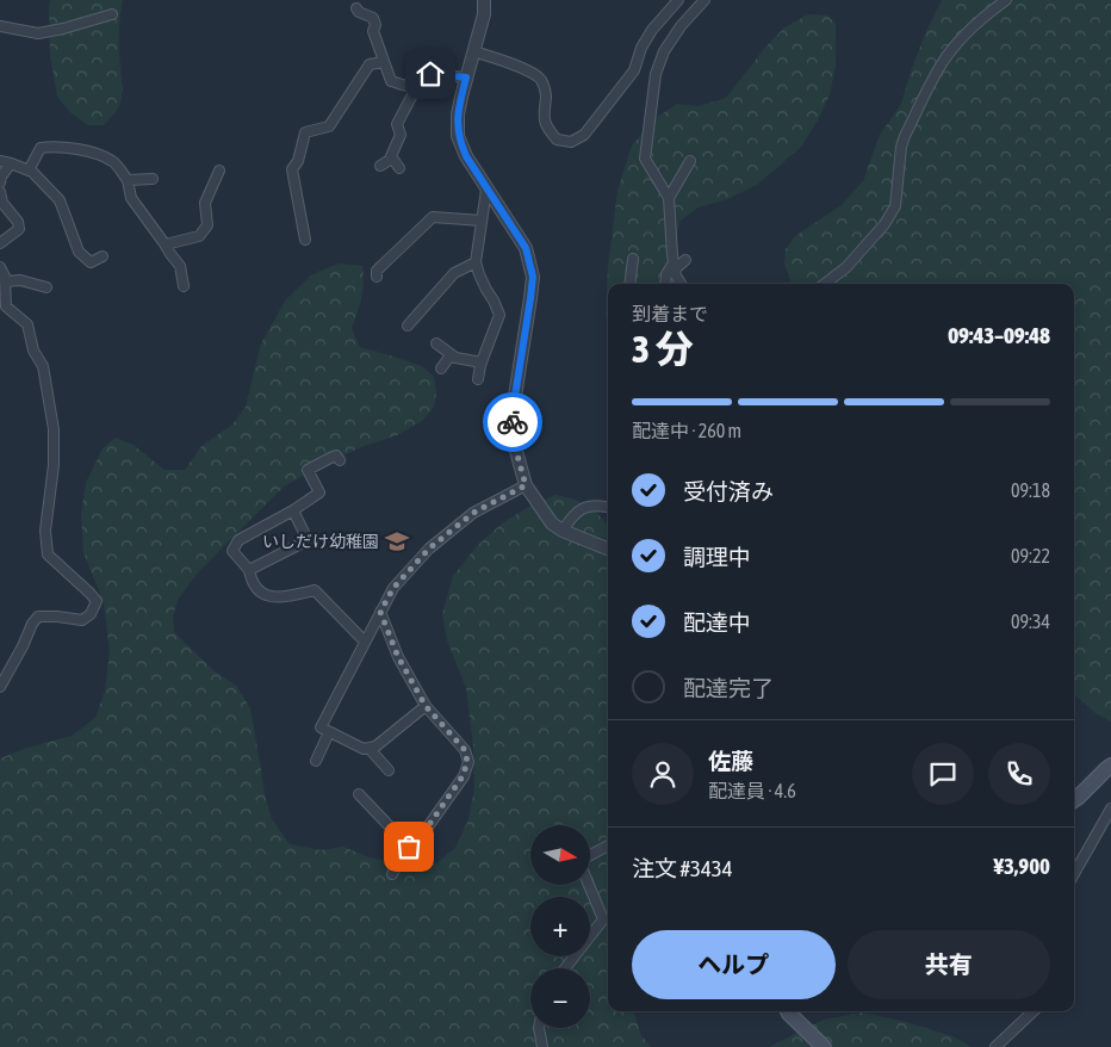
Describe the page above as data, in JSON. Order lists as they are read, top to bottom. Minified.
{"places":{"school or university":["いしだけ幼稚園"]},"north":"right","page":{"heading":["3 分","到着まで","09:43–09:48"],"panel":["佐藤","配達員 · 4.6","注文 #3434","¥3,900"],"bar":"配達中 · 260 m","list":[["受付済み","09:18"],["調理中","09:22"],["配達中","09:34"],"配達完了"],"map_buttons":["+","−"],"buttons":["ヘルプ","共有"]}}
